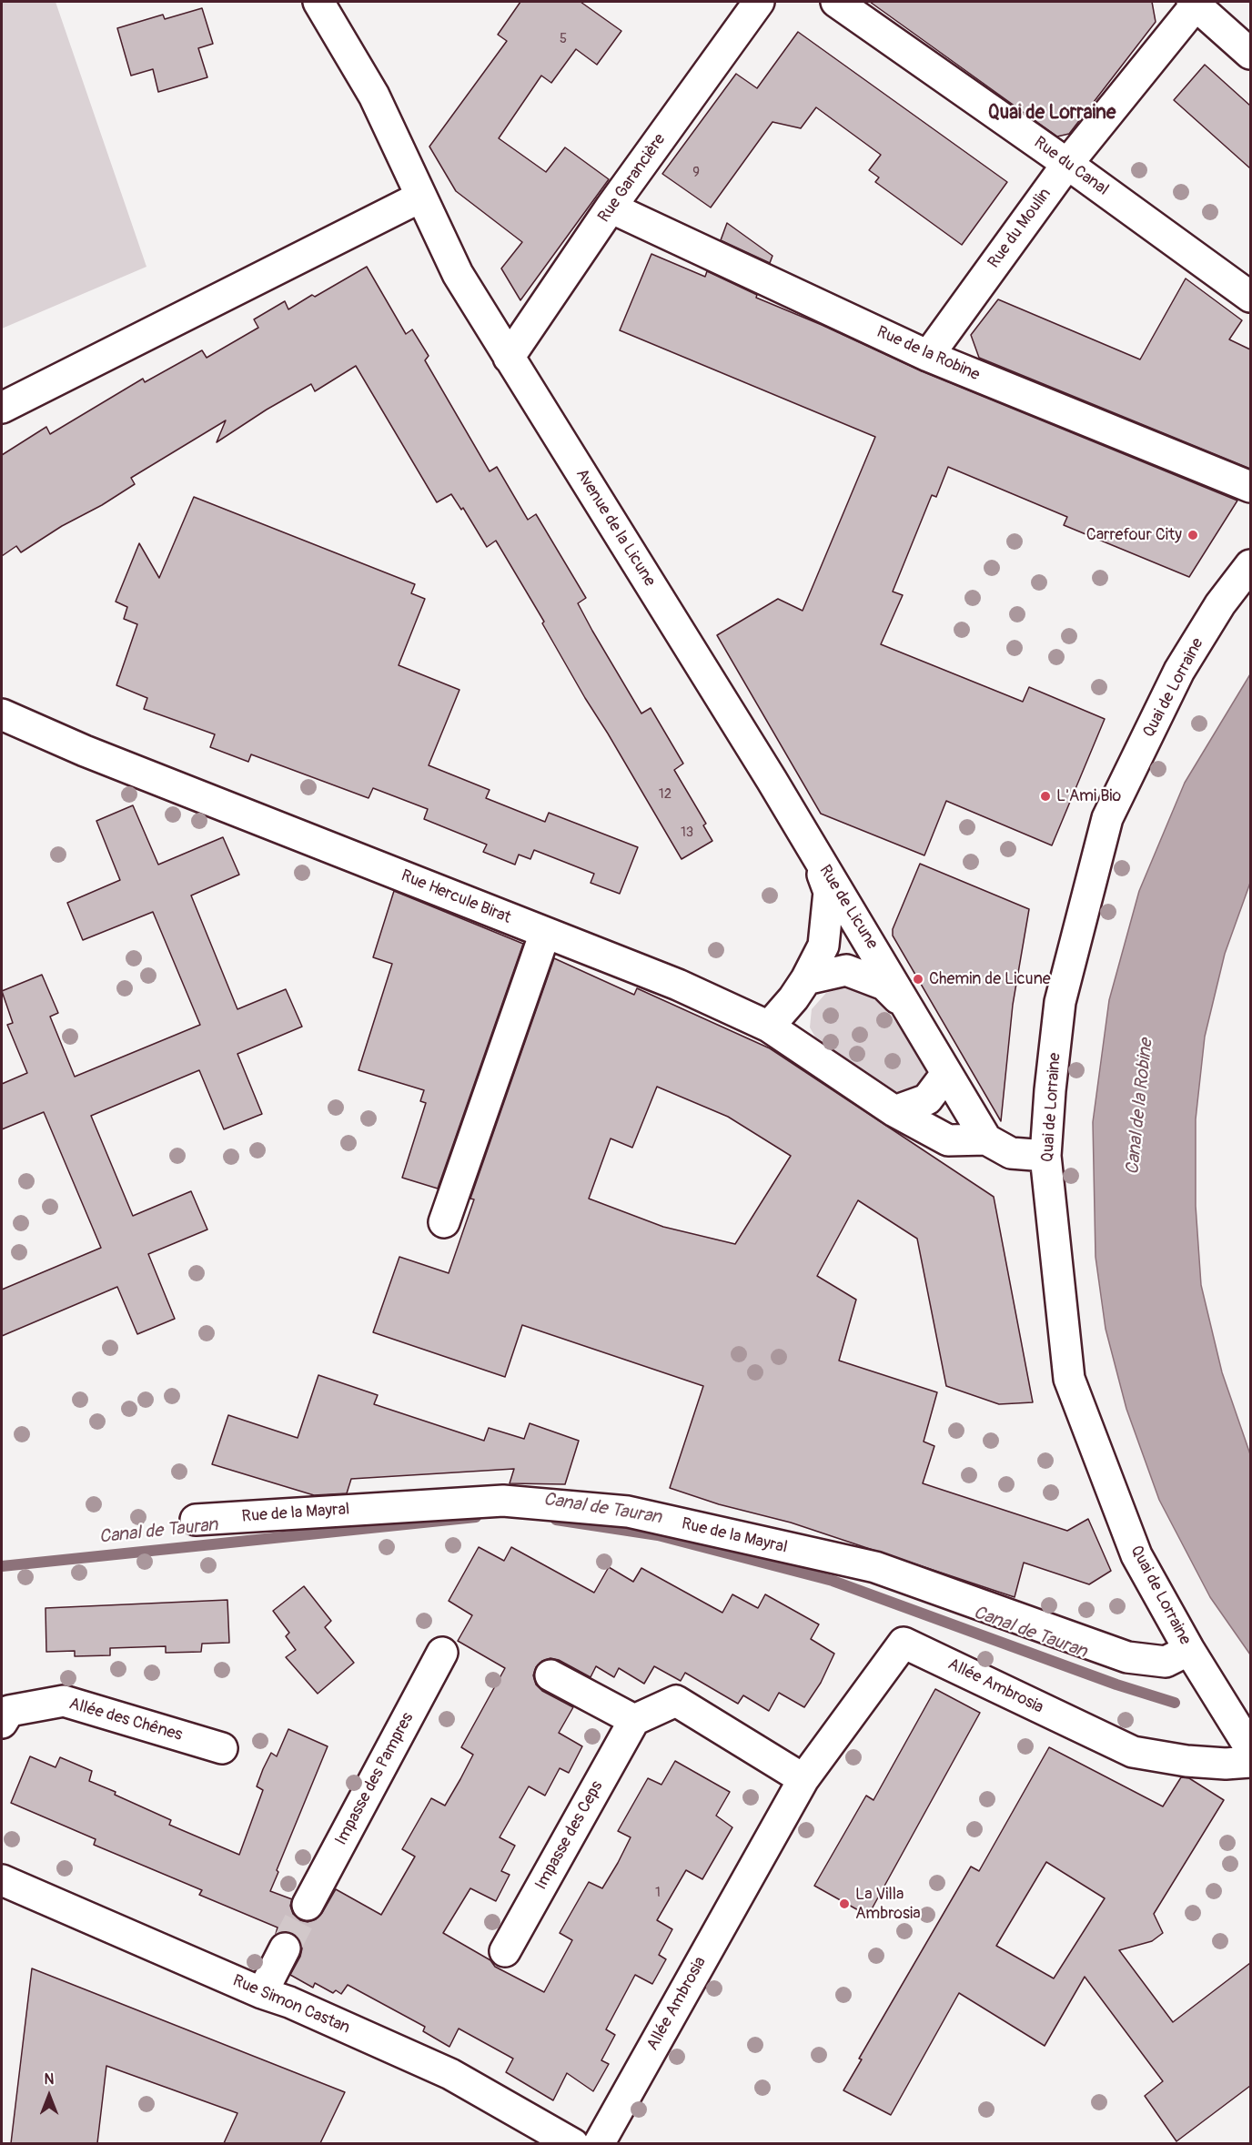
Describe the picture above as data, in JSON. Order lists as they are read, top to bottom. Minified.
{"streets":{"street":["Rue du Canal","Rue Garancière","Rue du Moulin","Rue de la Robine","Avenue de la Licune","Quai de Lorraine","Rue Hercule Birat","Rue de Licune","Rue de la Mayral","Allée Ambrosia","Allée des Chênes","Impasse des Pampres","Impasse des Ceps","Rue Simon Castan"]},"crossings":[["Rue du Canal","Rue du Moulin"],["Rue Garancière","Rue de la Robine"],["Rue Garancière","Avenue de la Licune"],["Rue du Moulin","Rue de la Robine"],["Avenue de la Licune","Rue de Licune"],["Quai de Lorraine","Rue de la Mayral"],["Rue Hercule Birat","Rue de Licune"]],"districts":["Quai de Lorraine"],"water":["Canal de la Robine","Canal de Tauran"],"places":["Carrefour City","L'Ami Bio","Chemin de Licune","La Villa Ambrosia"],"house_numbers":["5","9","12","13","1"],"north":"top"}
